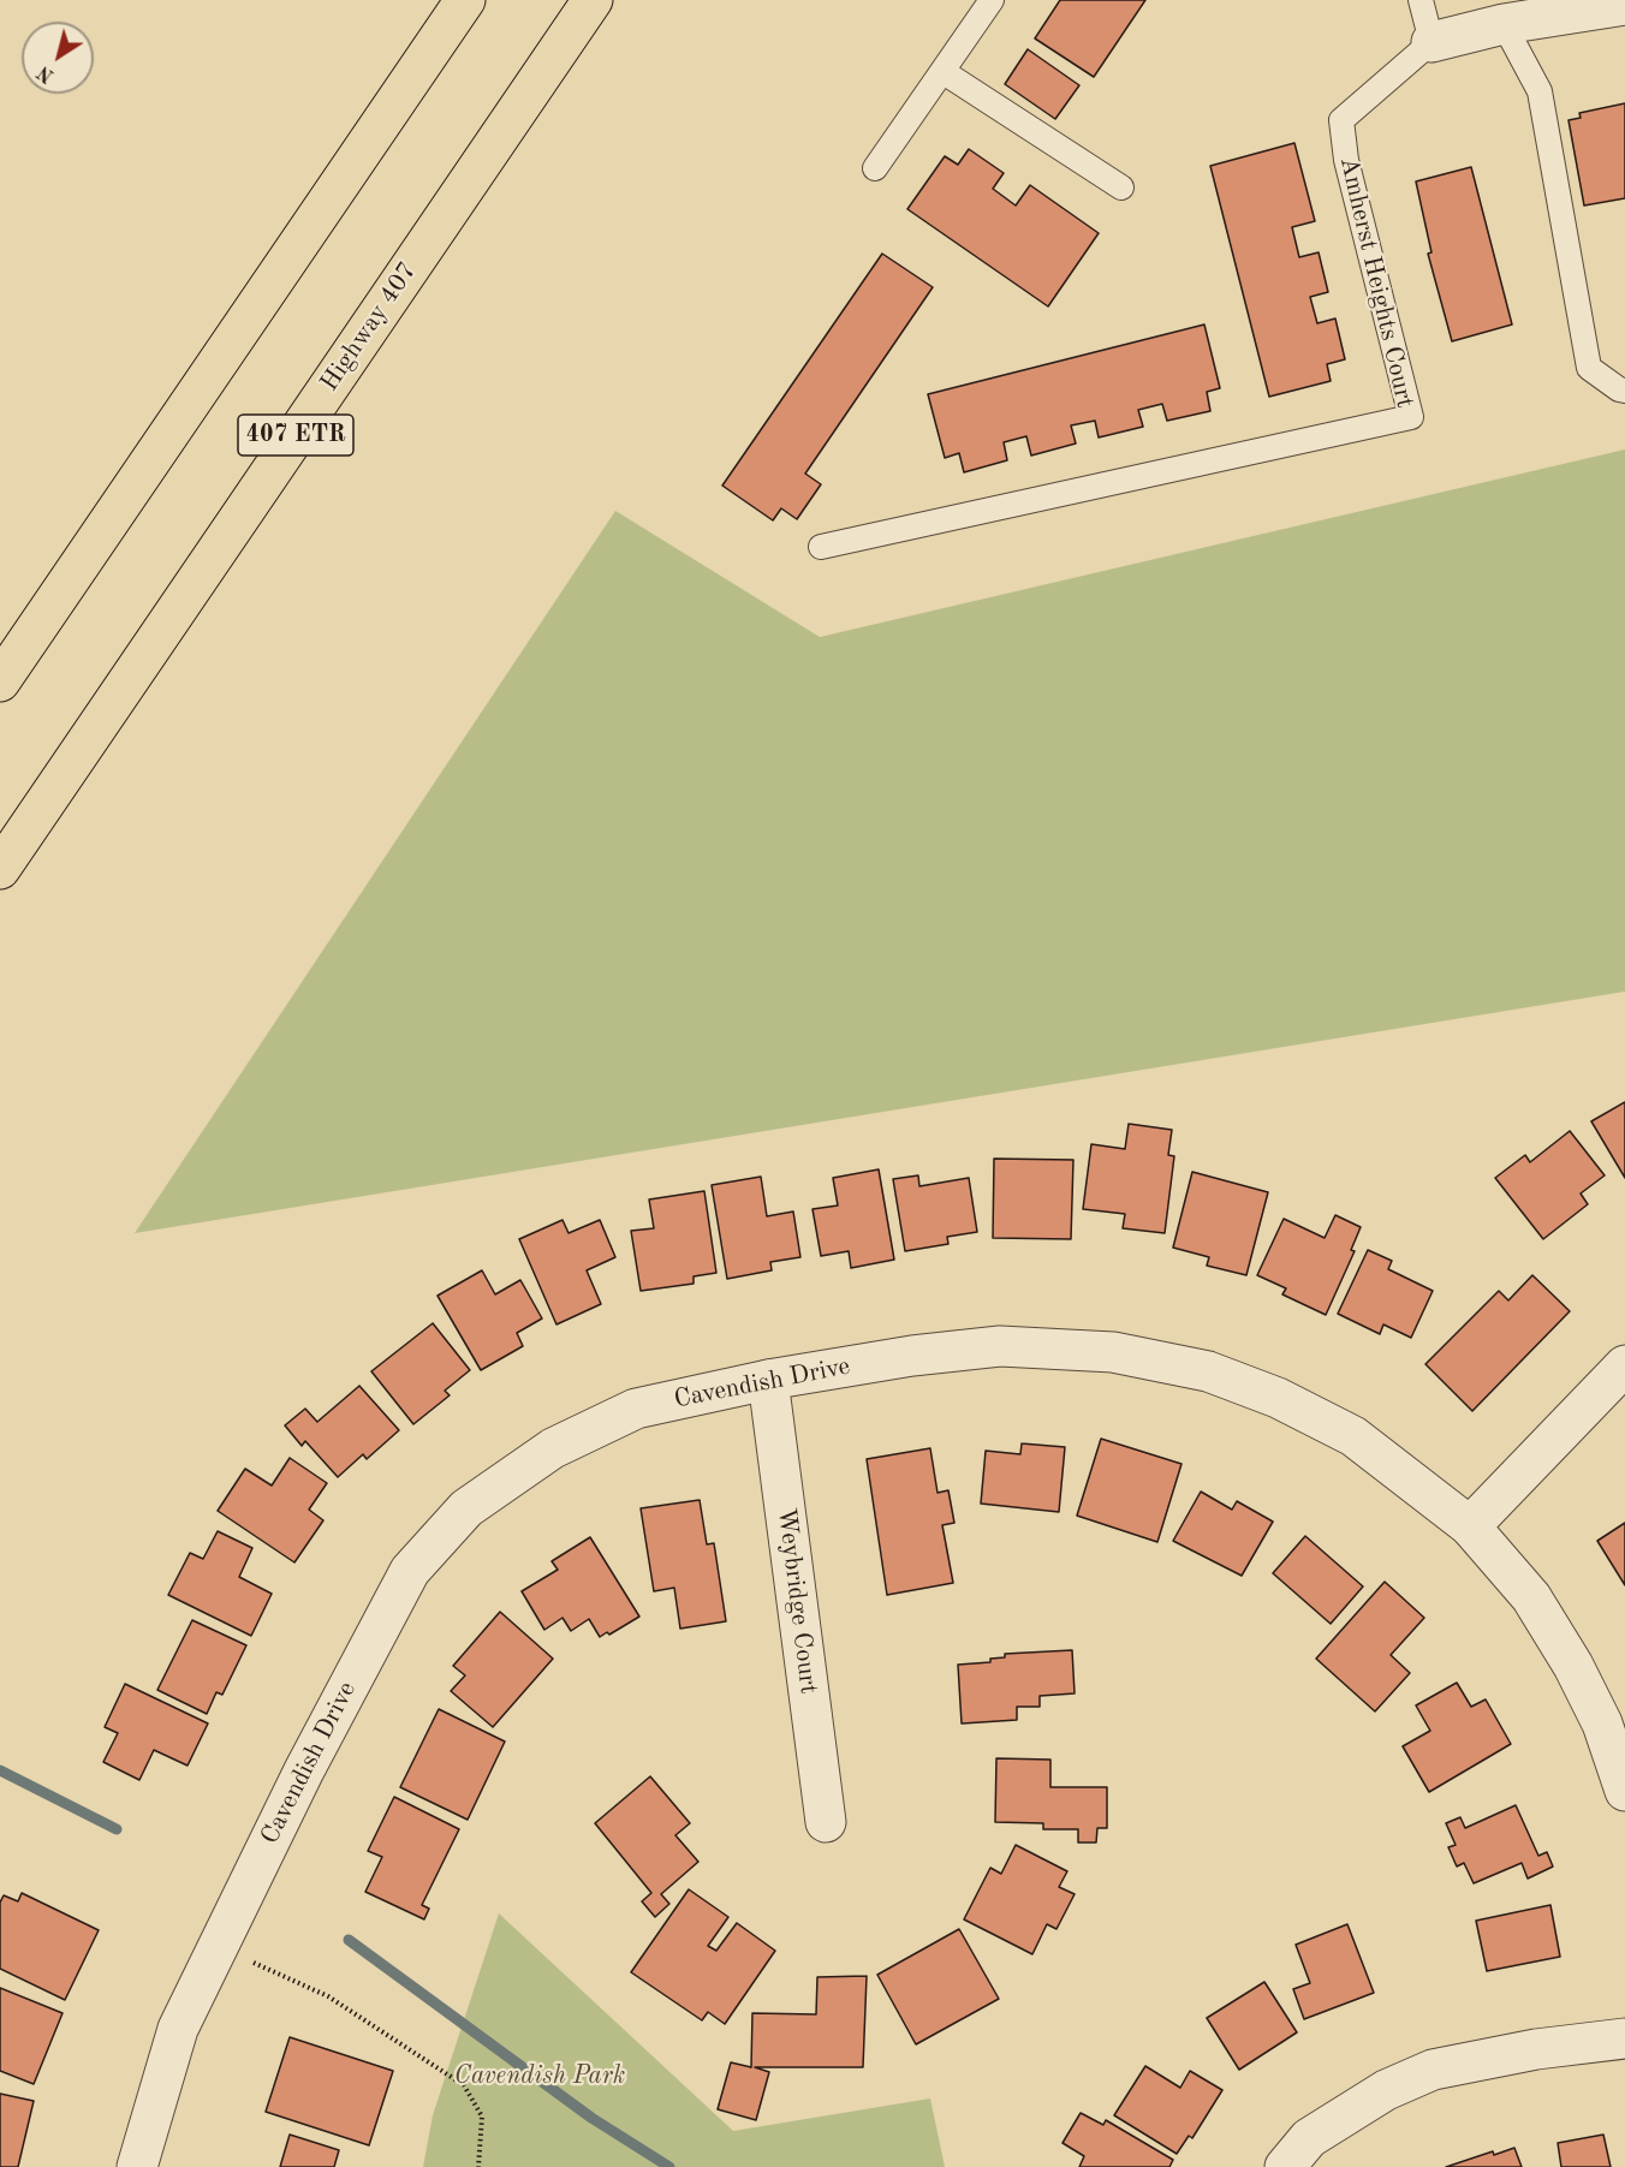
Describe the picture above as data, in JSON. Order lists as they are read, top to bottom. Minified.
{"streets":{"highway":["Highway 407","407 ETR"],"street":["Amherst Heights Court","Cavendish Drive","Weybridge Court"]},"crossings":[["Cavendish Drive","Weybridge Court"]],"parks":["Cavendish Park"],"north":"bottom left"}
